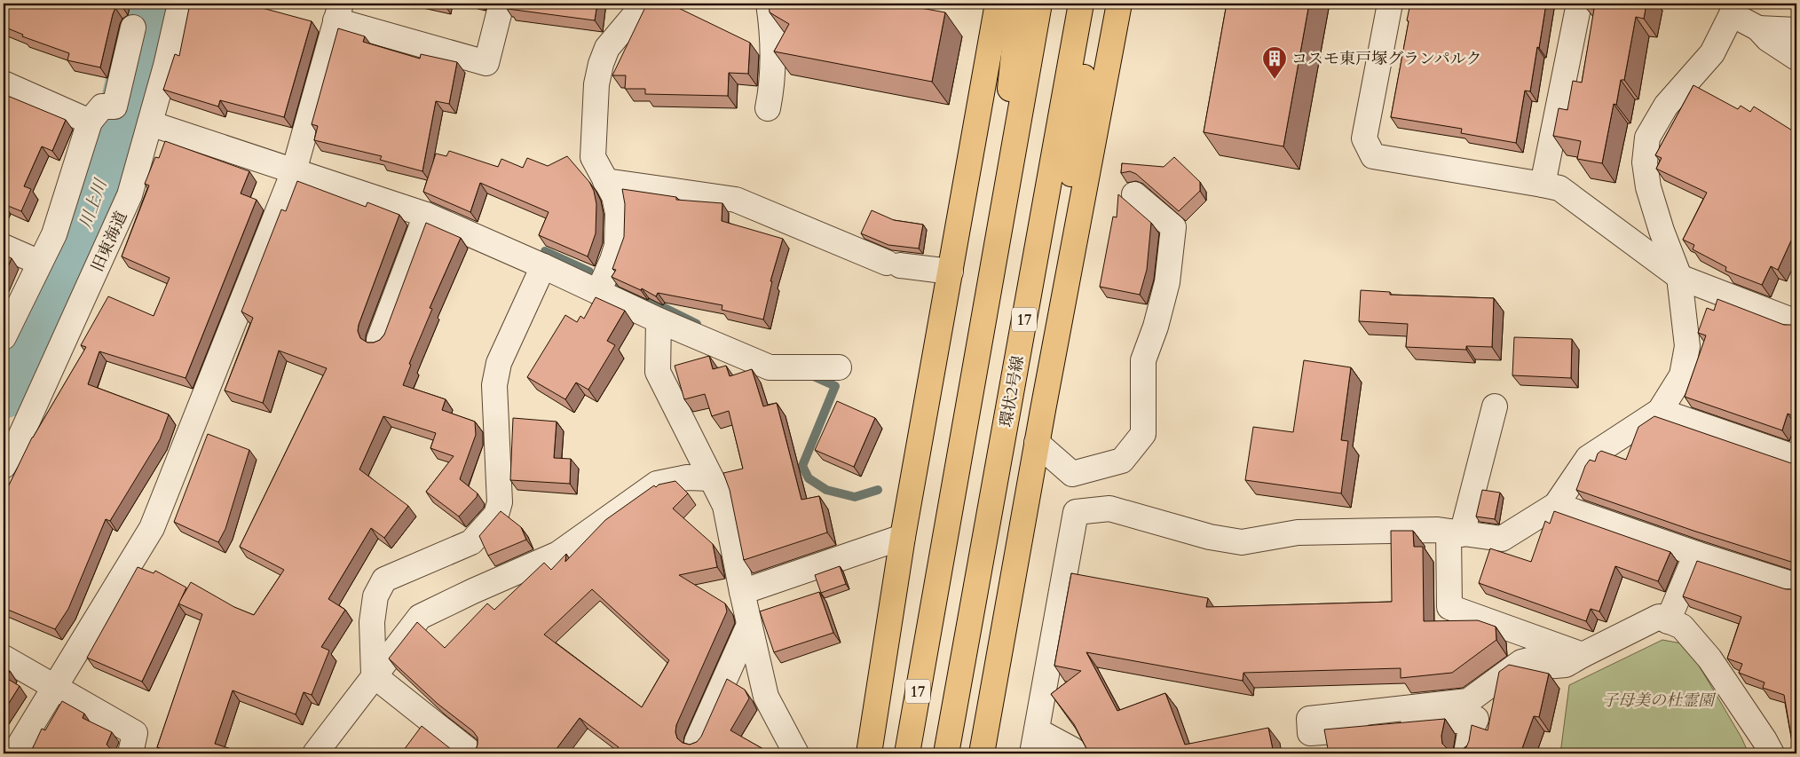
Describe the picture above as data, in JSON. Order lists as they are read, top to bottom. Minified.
{"streets":{"main road":["17","環状2号線"],"street":["旧東海道"]},"water":["川上川"],"parks":["子母美の杜霊園"],"places":{"building":["コスモ東戸塚グランパルク"]}}
